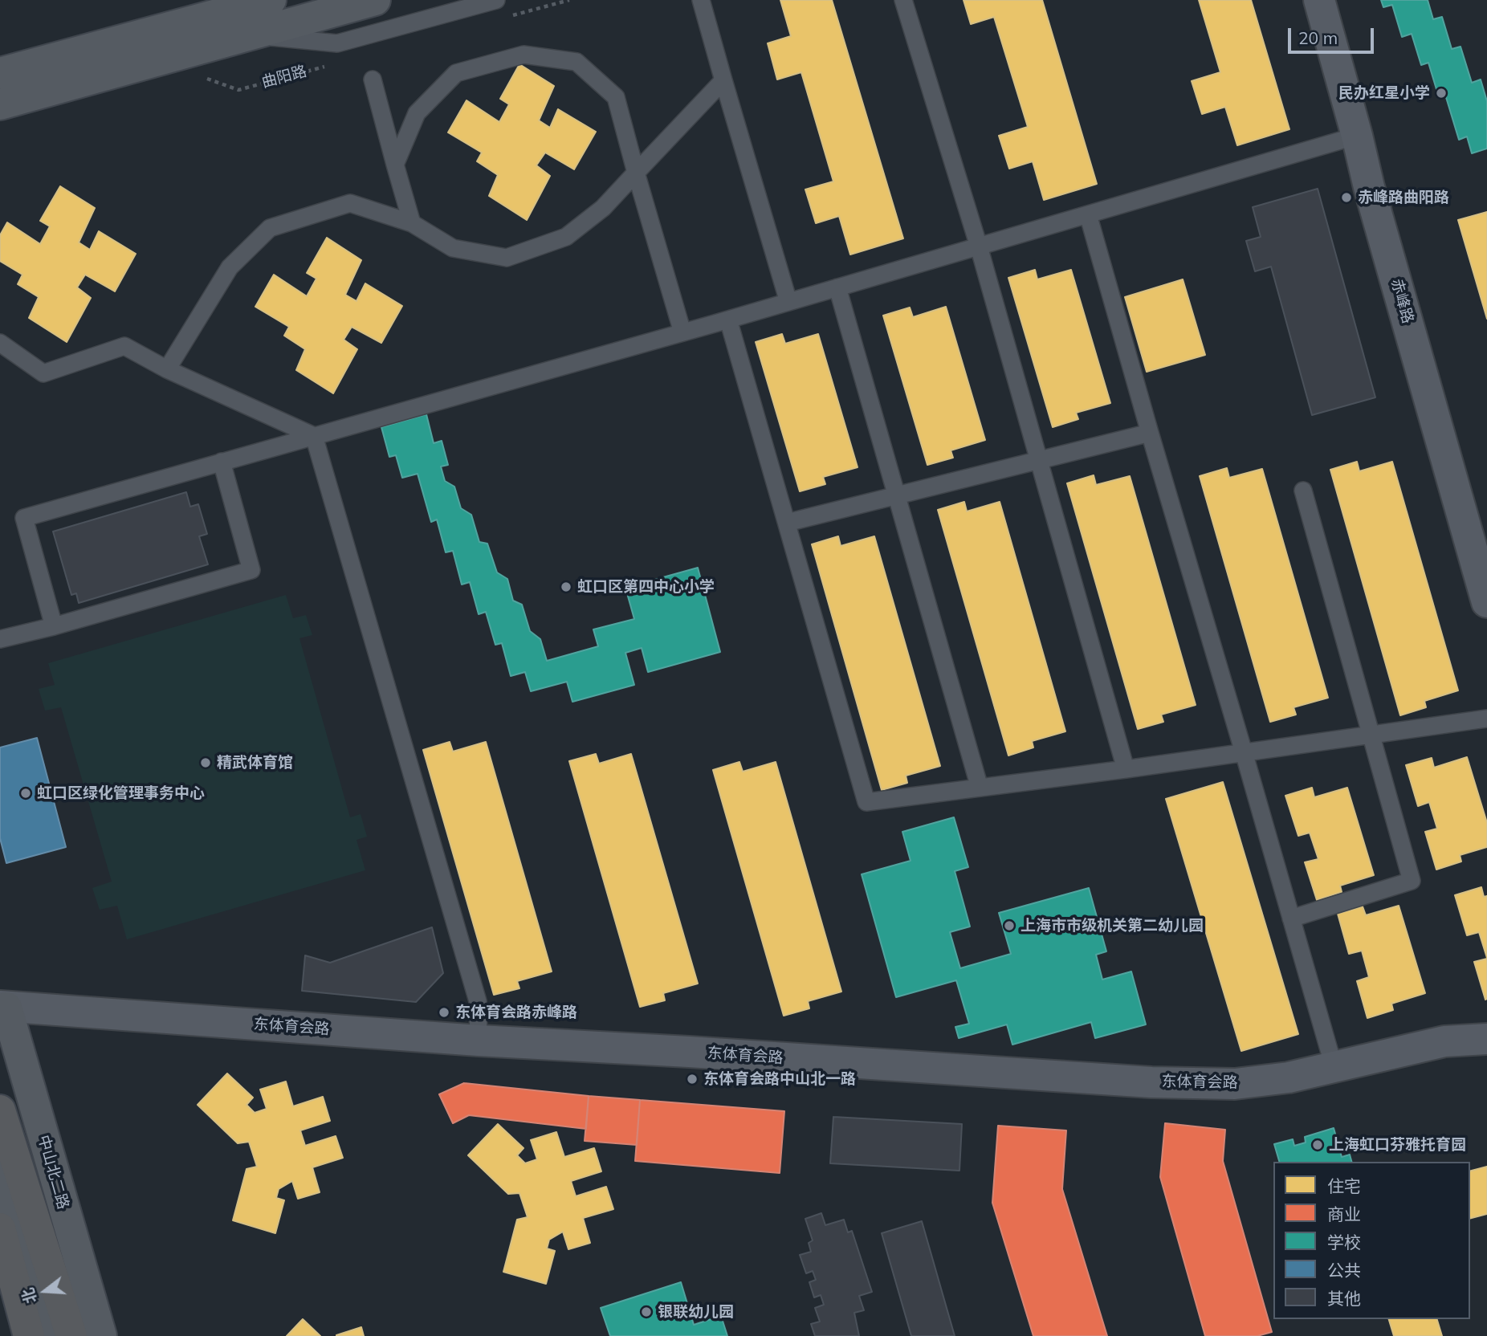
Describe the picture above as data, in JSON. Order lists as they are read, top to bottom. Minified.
{"streets":{"main road":["中山北二路"],"street":["赤峰路","东体育会路"],"path":["曲阳路"]},"crossings":[["东体育会路","中山北二路"]],"places":["民办红星小学","赤峰路曲阳路","虹口区第四中心小学","精武体育馆","虹口区绿化管理事务中心","上海市市级机关第二幼儿园","东体育会路赤峰路","东体育会路中山北一路","上海虹口芬雅托育园","银联幼儿园"],"legend":["住宅","商业","学校","公共","其他"],"scale_bar":"20 m","north":"left"}
